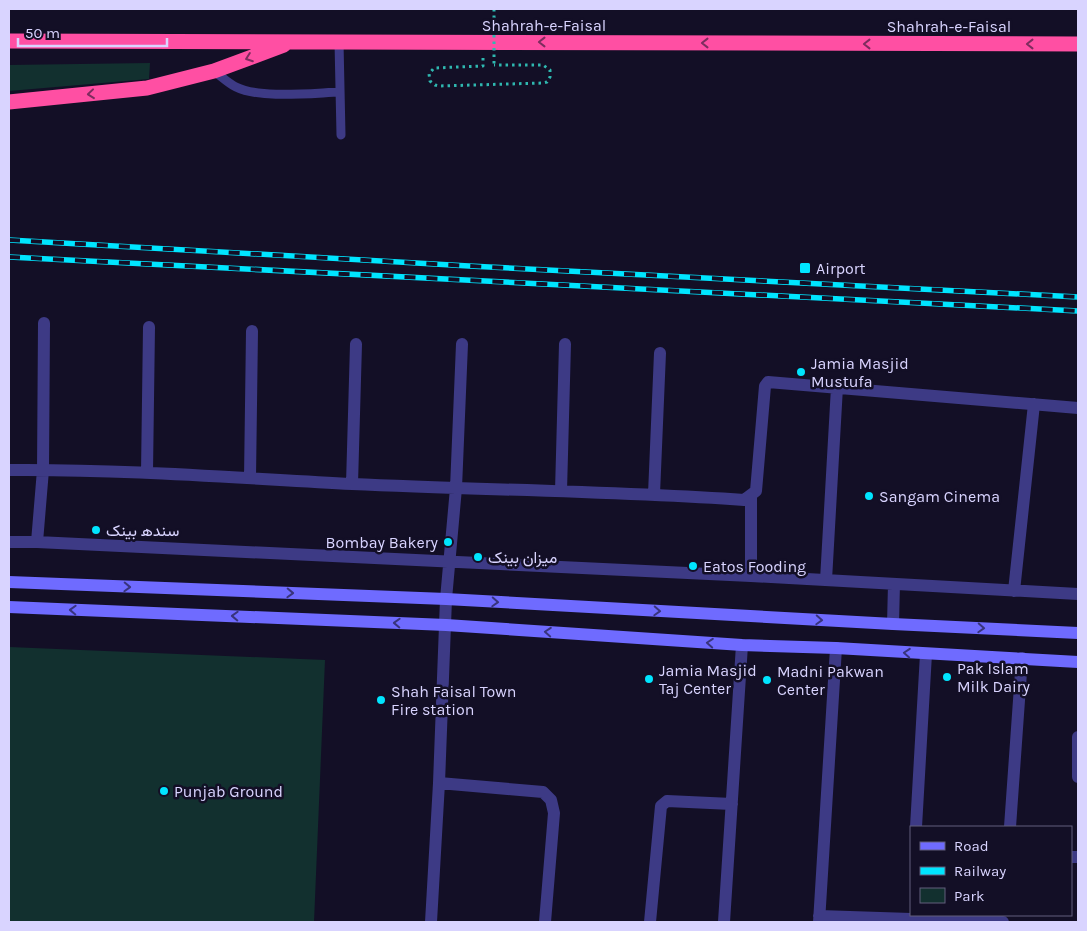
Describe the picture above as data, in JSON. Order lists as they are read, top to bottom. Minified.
{"streets":{"highway":["Shahrah-e-Faisal"]},"one_way":["Shahrah-e-Faisal"],"places":{"transit":["Airport"],"other":["Jamia Masjid Mustufa","Sangam Cinema","سندھ بینک","Bombay Bakery","میزان بینک","Eatos Fooding","Pak Islam Milk Dairy","Jamia Masjid Taj Center","Madni Pakwan Center","Shah Faisal Town Fire station","Punjab Ground"]},"legend":["Road","Railway","Park"],"scale_bar":"50 m"}
